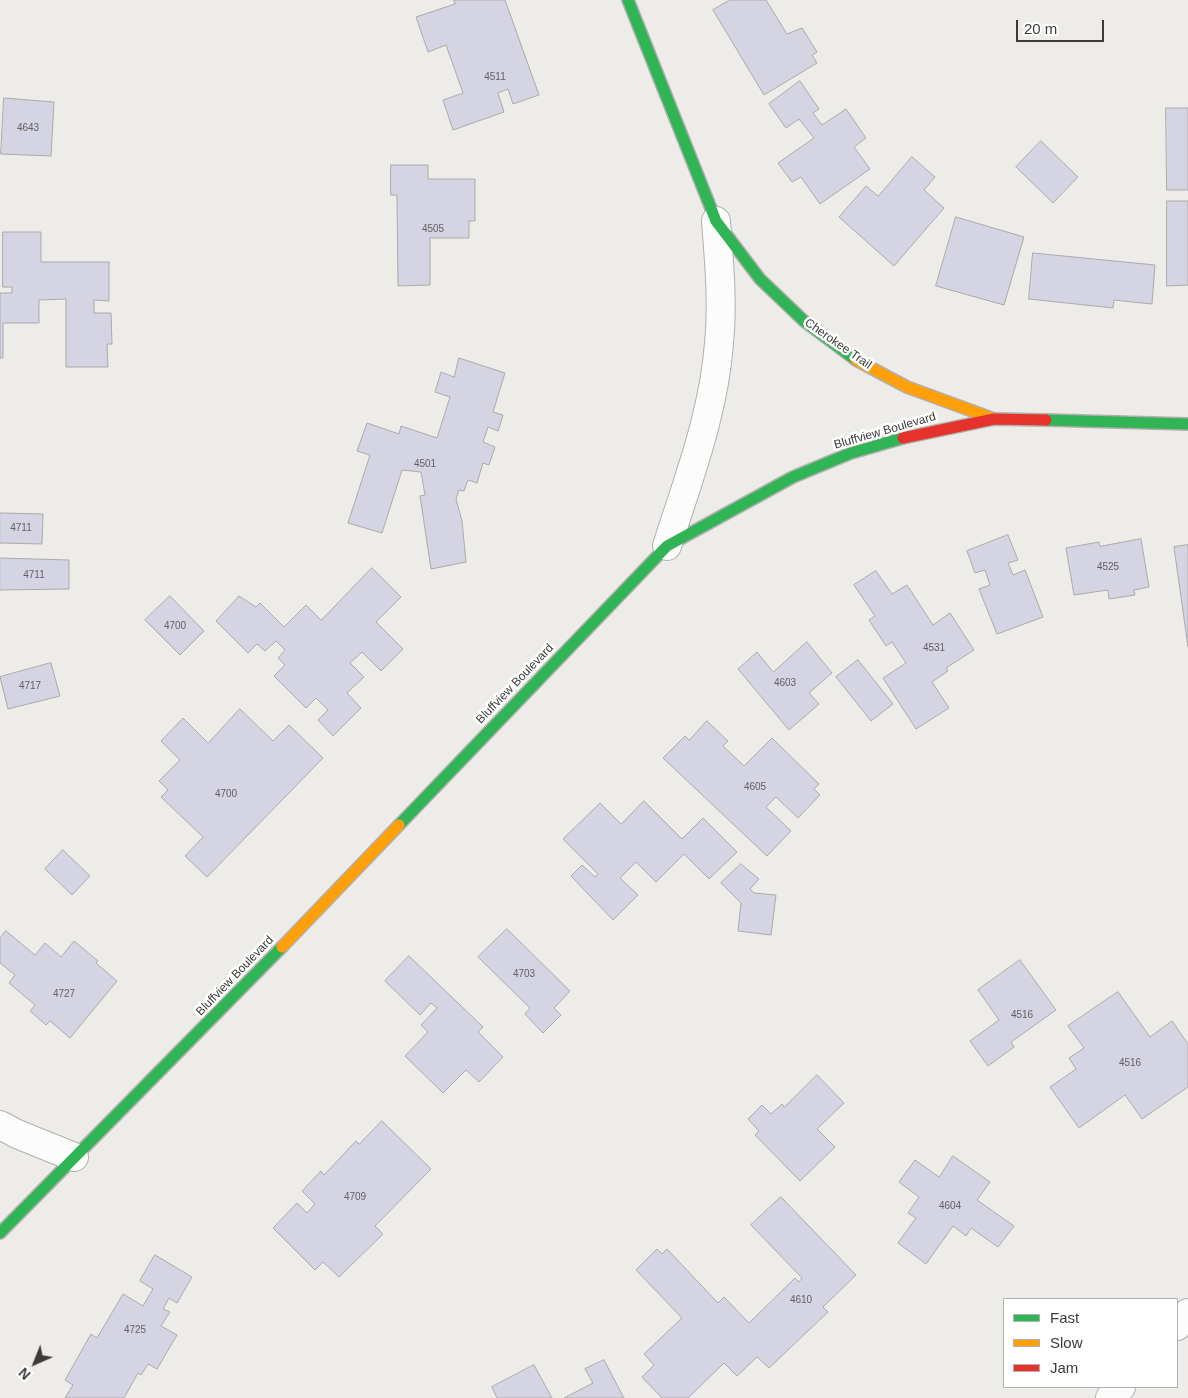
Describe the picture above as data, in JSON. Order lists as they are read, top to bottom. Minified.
{"streets":{"street":["Cherokee Trail","Bluffview Boulevard"]},"crossings":[["Cherokee Trail","Bluffview Boulevard"]],"house_numbers":["4511","4643","4505","4501","4711","4525","4711","4700","4531","4603","4717","4605","4700","4703","4727","4516","4516","4709","4604","4610","4725"],"legend":["Fast","Slow","Jam"],"scale_bar":"20 m","north":"bottom left"}
